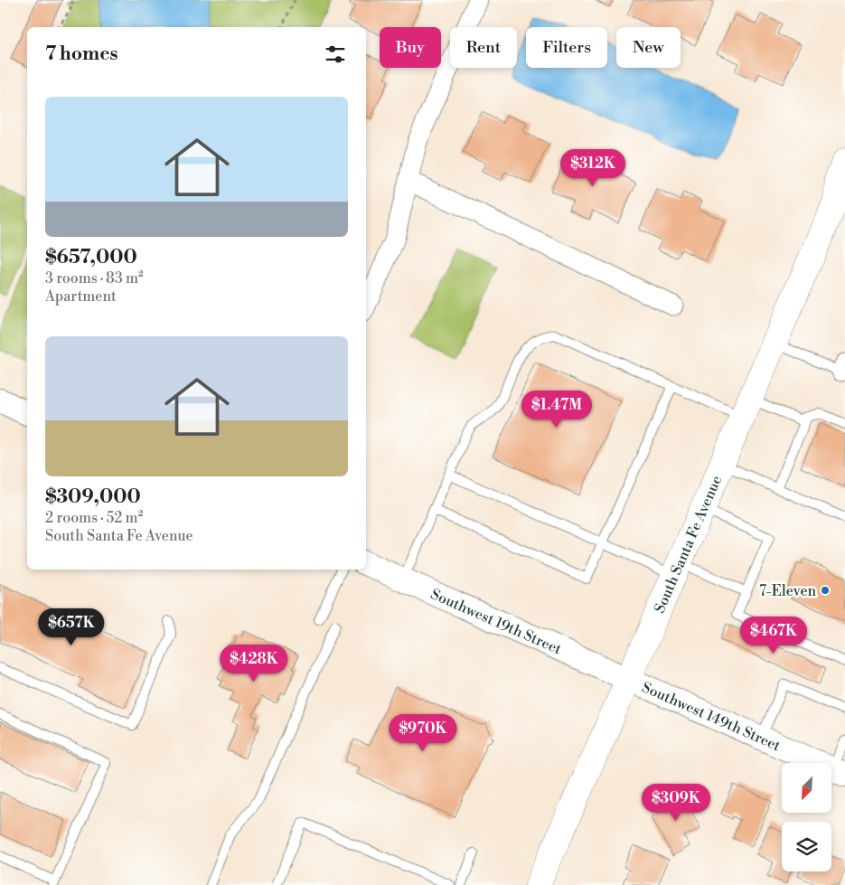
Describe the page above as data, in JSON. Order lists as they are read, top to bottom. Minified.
{"streets":{"main road":["South Santa Fe Avenue"],"street":["Southwest 19th Street","Southwest 149th Street"]},"crossings":[["South Santa Fe Avenue","Southwest 19th Street"],["South Santa Fe Avenue","Southwest 149th Street"],["Southwest 19th Street","Southwest 149th Street"]],"places":["7-Eleven"],"north":"bottom left","page":{"chip":["Buy","Rent","Filters","New"],"heading":"7 homes","list":[{"name":"$657,000","note":"3 rooms · 83 m² · Apartment"},{"name":"$309,000","note":"2 rooms · 52 m² · South Santa Fe Avenue"}],"price":["$312K","$1.47M","$657K","$467K","$428K","$970K","$309K"]}}
